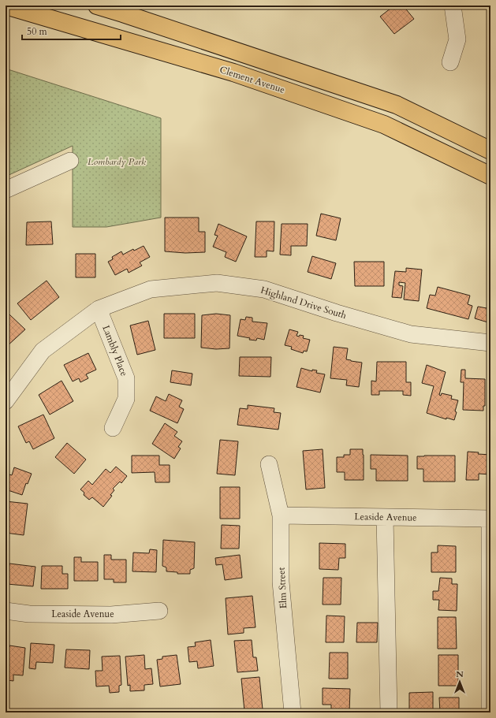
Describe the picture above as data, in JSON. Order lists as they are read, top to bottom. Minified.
{"streets":{"main road":["Clement Avenue"],"street":["Highland Drive South","Lambly Place","Leaside Avenue","Elm Street"]},"crossings":[["Highland Drive South","Lambly Place"],["Leaside Avenue","Elm Street"]],"parks":["Lombardy Park"],"scale_bar":"50 m","north":"top"}
